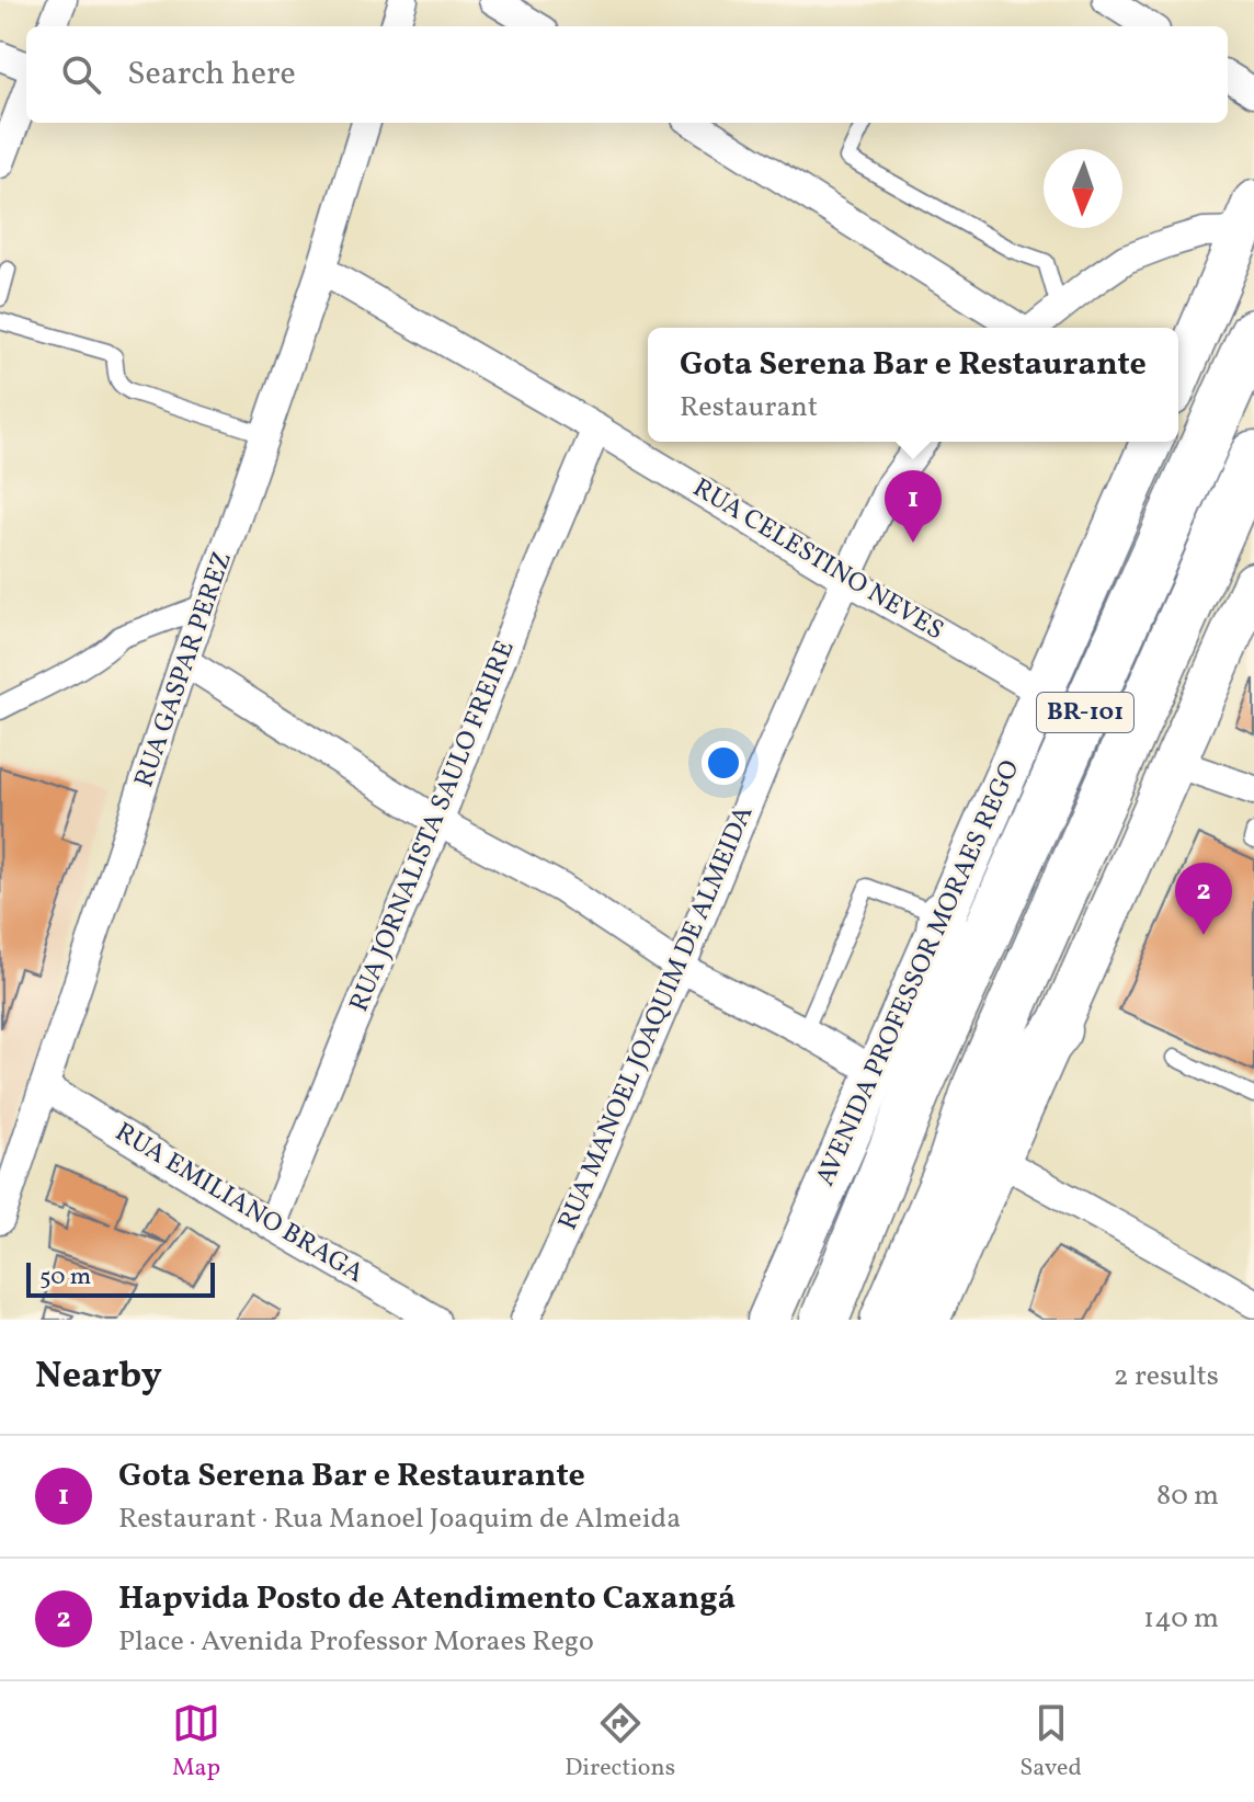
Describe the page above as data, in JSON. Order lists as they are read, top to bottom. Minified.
{"streets":{"highway":["BR-101"],"main road":["AVENIDA PROFESSOR MORAES REGO"],"street":["RUA CELESTINO NEVES","RUA GASPAR PEREZ","RUA JORNALISTA SAULO FREIRE","RUA MANOEL JOAQUIM DE ALMEIDA","RUA EMILIANO BRAGA"]},"crossings":[["RUA CELESTINO NEVES","RUA GASPAR PEREZ"],["RUA CELESTINO NEVES","RUA JORNALISTA SAULO FREIRE"],["RUA CELESTINO NEVES","AVENIDA PROFESSOR MORAES REGO"],["RUA CELESTINO NEVES","RUA MANOEL JOAQUIM DE ALMEIDA"],["RUA GASPAR PEREZ","RUA EMILIANO BRAGA"],["BR-101","AVENIDA PROFESSOR MORAES REGO"],["RUA JORNALISTA SAULO FREIRE","RUA EMILIANO BRAGA"]],"scale_bar":"50 m","north":"bottom","page":{"search":"Search here","popup":["Gota Serena Bar e Restaurante","Restaurant"],"pins":["1","2"],"scale":"50 m","heading":["Nearby","2 results"],"list":[{"mark":"1","name":"Gota Serena Bar e Restaurante","note":"Restaurant · Rua Manoel Joaquim de Almeida","value":"80 m"},{"mark":"2","name":"Hapvida Posto de Atendimento Caxangá","note":"Place · Avenida Professor Moraes Rego","value":"140 m"}],"nav":["Map","Directions","Saved"]}}
